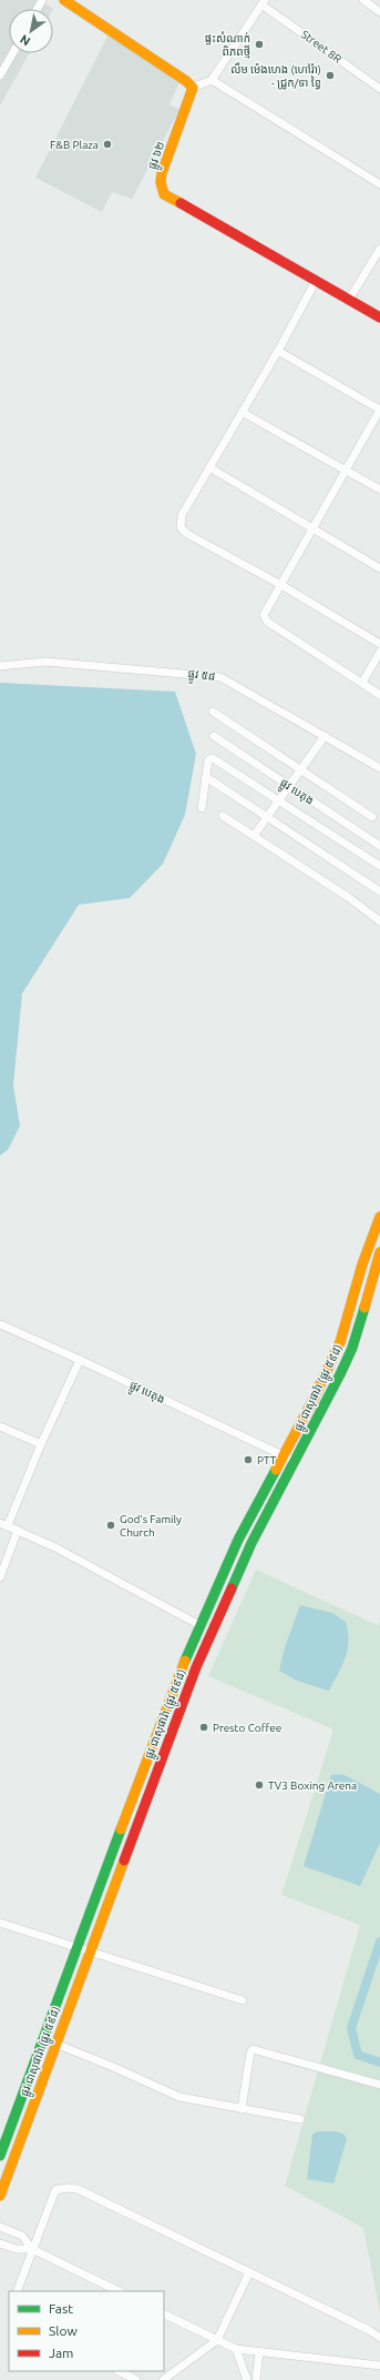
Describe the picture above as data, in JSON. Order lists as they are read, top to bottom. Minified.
{"streets":{"main road":["ផ្លូវ ៦២","ផ្លូវ ជាសុផារ៉ា (ផ្លូវ ៥៩៨)"],"street":["Street 8R","ផ្លូវ ៥៨","ផ្លូវ បេតុង"]},"crossings":[["ផ្លូវ បេតុង","ផ្លូវ ជាសុផារ៉ា (ផ្លូវ ៥៩៨)"]],"places":["ផ្ទះសំណាក់ ពិភពថ្មី","លឹម ម៉េងហេង (ហៅរ៉ា) - ជ្រូក/ទា ខ្វៃ","F&B Plaza","PTT","God's Family Church","Presto Coffee","TV3 Boxing Arena"],"legend":["Fast","Slow","Jam"],"north":"bottom left"}
